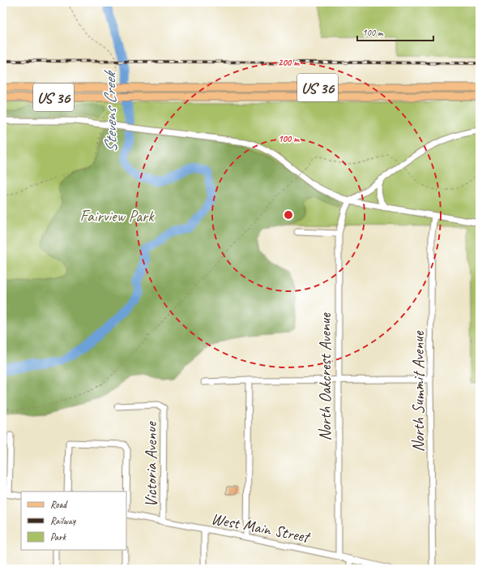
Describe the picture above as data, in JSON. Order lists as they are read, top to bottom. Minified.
{"streets":{"main road":["US 36"],"street":["North Oakcrest Avenue","North Summit Avenue","Victoria Avenue","West Main Street"]},"crossings":[["North Oakcrest Avenue","West Main Street"],["Victoria Avenue","West Main Street"]],"water":["Stevens Creek"],"parks":["Fairview Park"],"legend":["Road","Railway","Park"],"scale_bar":"100 m","rings":["200 m","100 m"]}
